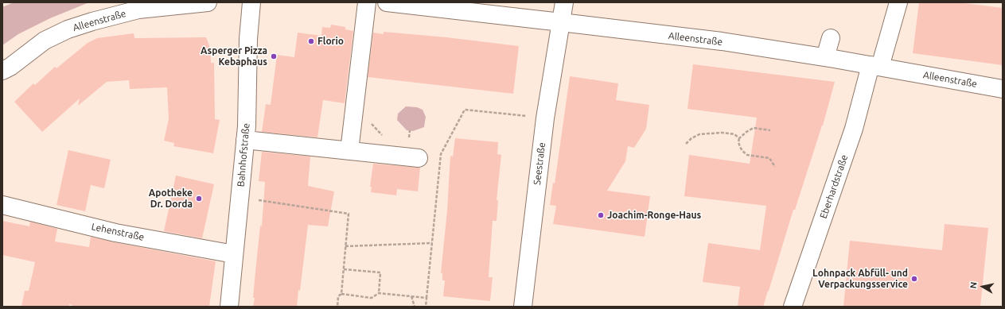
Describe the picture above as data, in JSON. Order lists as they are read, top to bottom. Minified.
{"streets":{"street":["Alleenstraße","Bahnhofstraße","Seestraße","Eberhardstraße","Lehenstraße"]},"crossings":[["Alleenstraße","Seestraße"],["Alleenstraße","Eberhardstraße"],["Bahnhofstraße","Lehenstraße"]],"places":["Florio","Asperger Pizza Kebaphaus","Apotheke Dr. Dorda","Joachim-Ronge-Haus","Lohnpack Abfüll- und Verpackungsservice"],"north":"left"}
